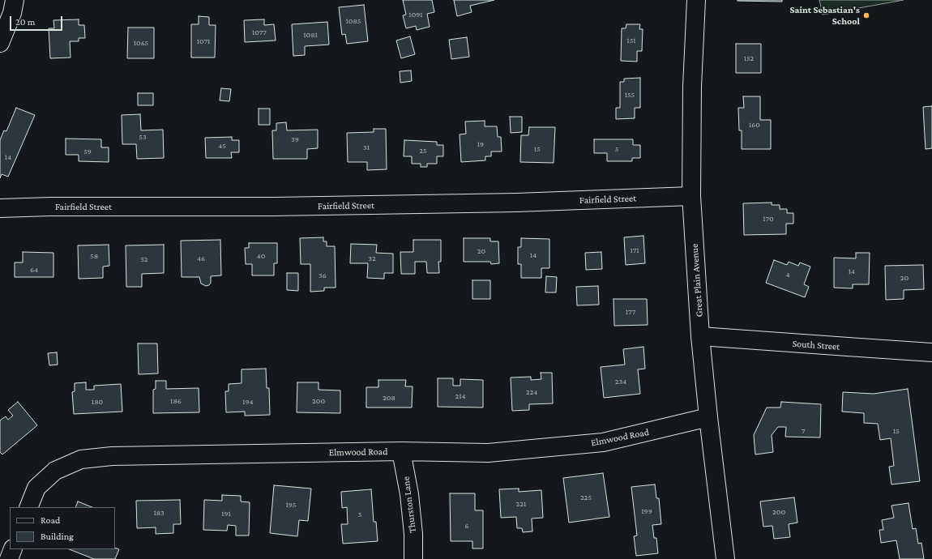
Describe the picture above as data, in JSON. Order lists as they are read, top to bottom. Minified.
{"streets":{"street":["Fairfield Street","Great Plain Avenue","South Street","Elmwood Road","Thurston Lane"]},"crossings":[["Fairfield Street","Great Plain Avenue"],["Great Plain Avenue","South Street"],["Great Plain Avenue","Elmwood Road"],["Elmwood Road","Thurston Lane"]],"places":["Saint Sebastian's School"],"house_numbers":["1091","1085","1077","1081","151","1071","1065","152","155","160","53","39","19","45","31","15","5","25","59","14","170","171","20","14","58","40","46","32","52","64","14","4","36","20","177","234","224","214","208","186","200","180","194","7","15","225","221","195","199","200","183","191","5","6"],"legend":["Road","Building"],"scale_bar":"20 m"}
